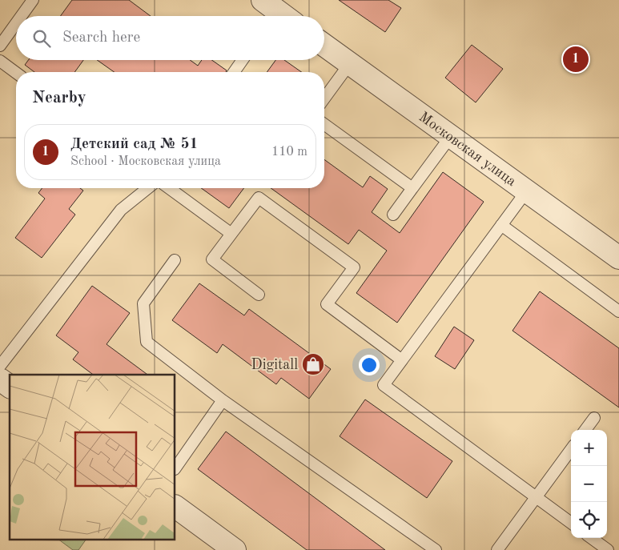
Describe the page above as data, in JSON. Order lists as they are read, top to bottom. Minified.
{"streets":{"street":["Московская улица"]},"places":{"shop":["Digitall"]},"page":{"search":"Search here","pins":"1","heading":"Nearby","list":[{"mark":"1","name":"Детский сад № 51","note":"School · Московская улица","value":"110 m"}],"map_buttons":["+","−"]}}
